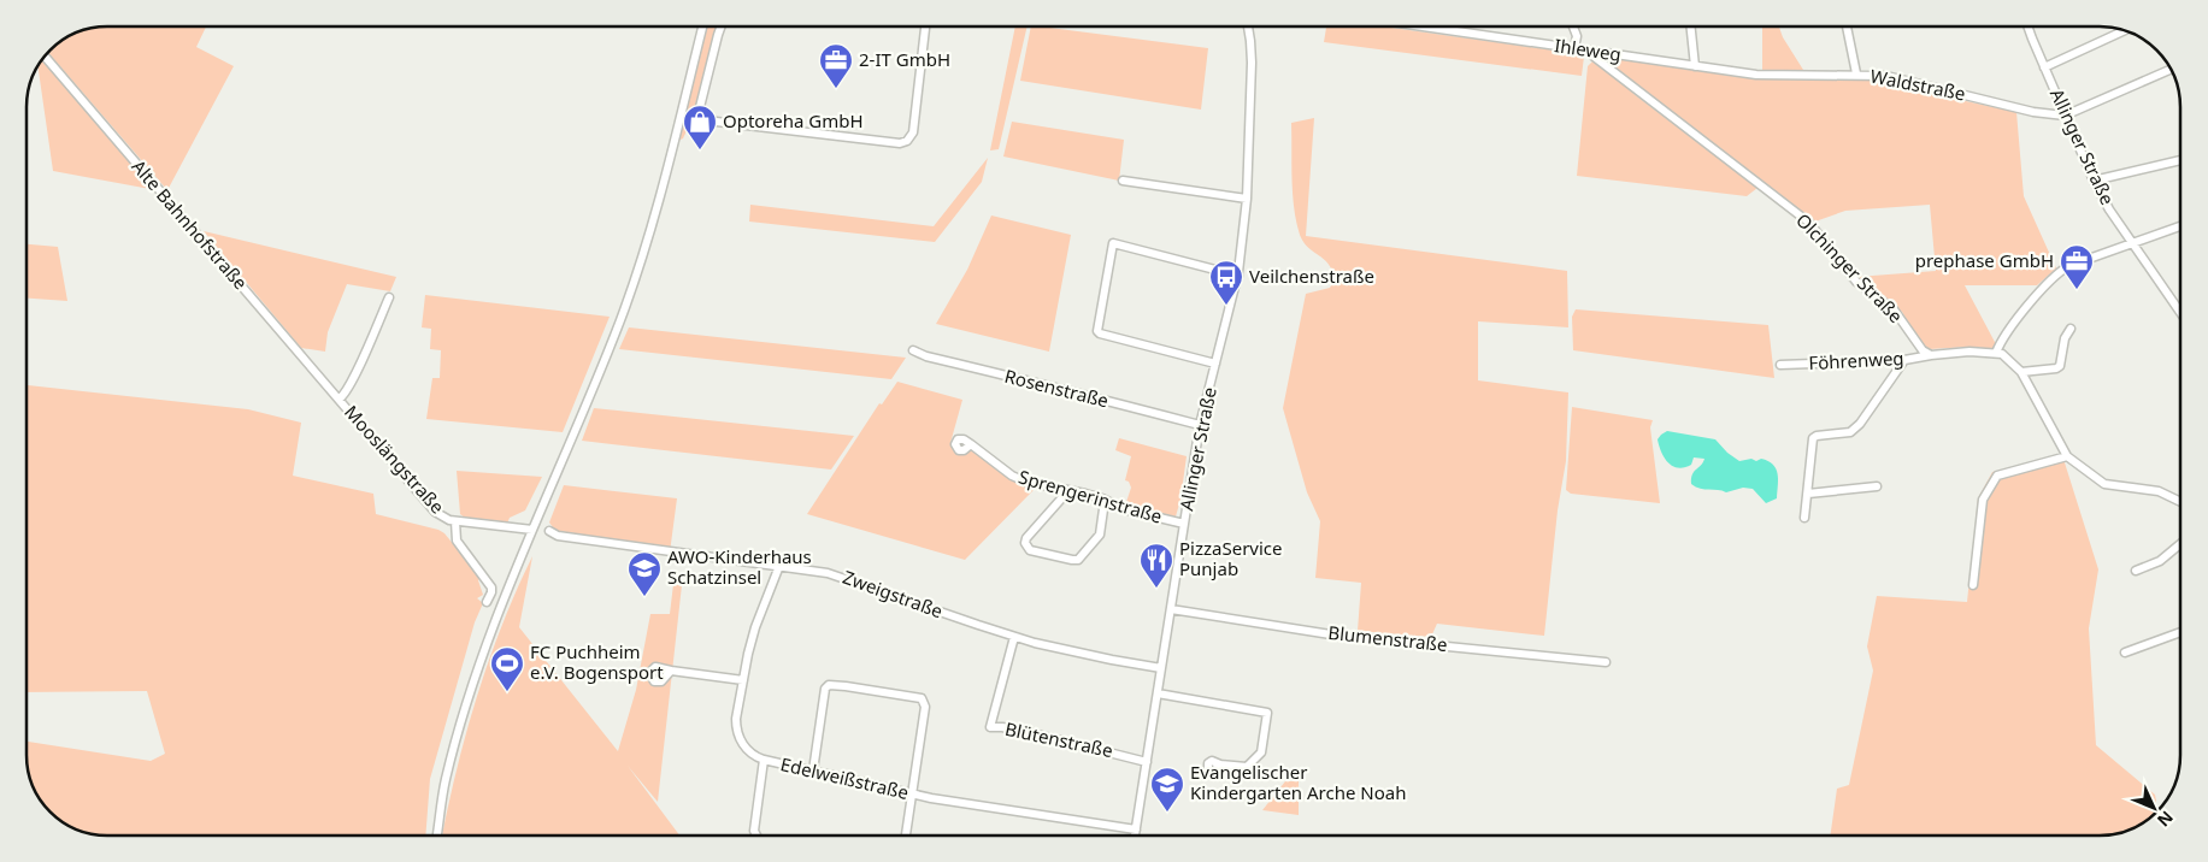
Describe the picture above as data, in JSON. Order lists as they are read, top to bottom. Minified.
{"streets":{"street":["Ihleweg","Waldstraße","Allinger Straße","Alte Bahnhofstraße","Olchinger Straße","Föhrenweg","Rosenstraße","Mooslängstraße","Sprengerinstraße","Zweigstraße","Blumenstraße","Blütenstraße","Edelweißstraße"]},"crossings":[["Ihleweg","Waldstraße"],["Ihleweg","Olchinger Straße"],["Waldstraße","Allinger Straße"],["Allinger Straße","Rosenstraße"],["Allinger Straße","Sprengerinstraße"],["Allinger Straße","Zweigstraße"],["Allinger Straße","Blumenstraße"],["Allinger Straße","Blütenstraße"],["Allinger Straße","Edelweißstraße"],["Alte Bahnhofstraße","Mooslängstraße"],["Olchinger Straße","Föhrenweg"],["Zweigstraße","Blütenstraße"],["Zweigstraße","Edelweißstraße"]],"places":{"office":["2-IT GmbH","prephase GmbH"],"shop":["Optoreha GmbH"],"bus stop":["Veilchenstraße"],"restaurant":["PizzaService Punjab"],"school or university":["AWO-Kinderhaus Schatzinsel","Evangelischer Kindergarten Arche Noah"],"sports":["FC Puchheim e.V. Bogensport"]},"north":"bottom right"}
